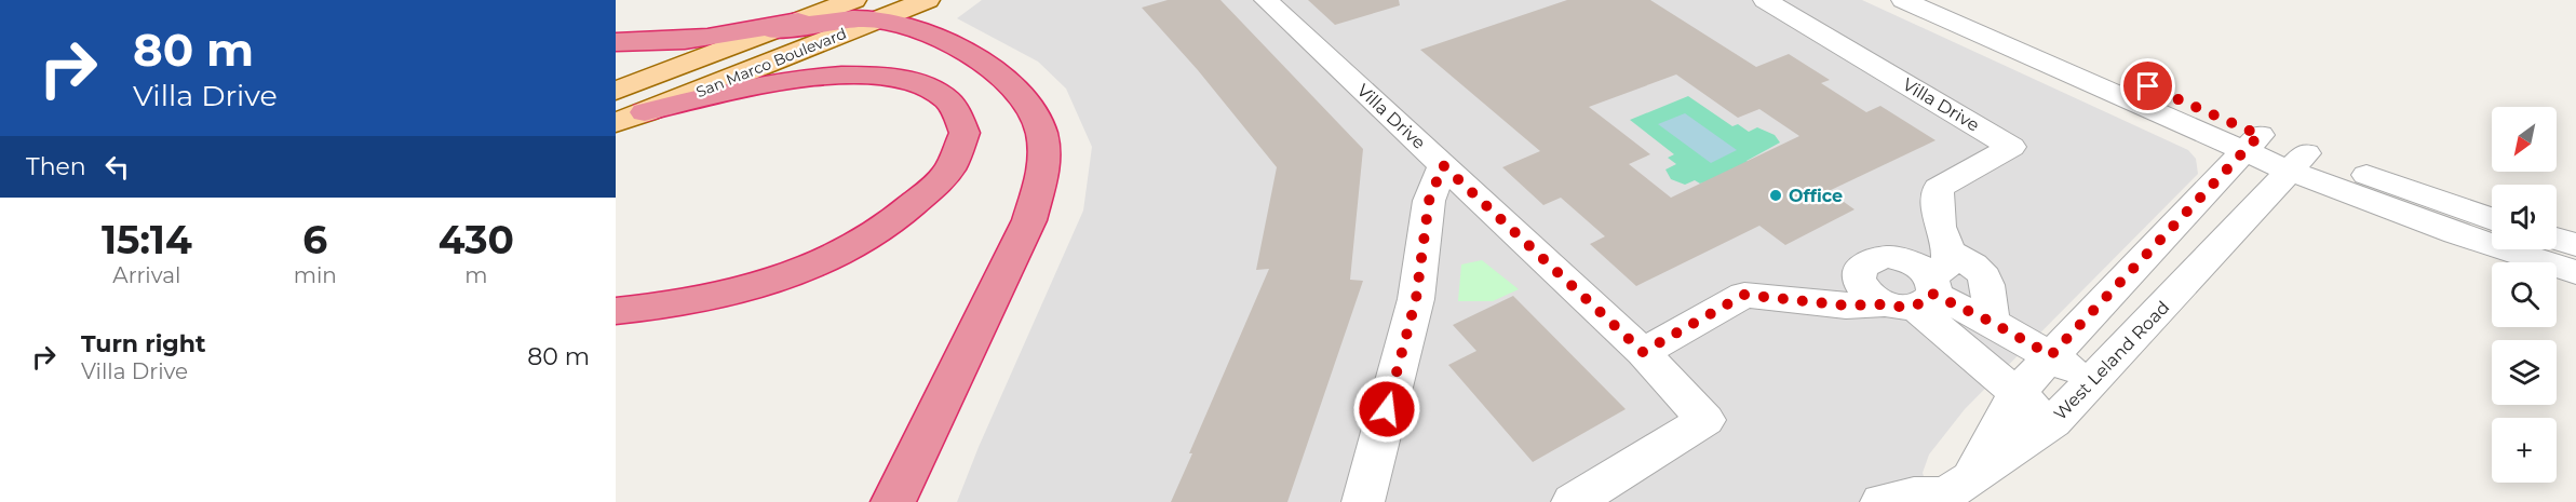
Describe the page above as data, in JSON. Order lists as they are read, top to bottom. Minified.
{"streets":{"main road":["San Marco Boulevard"],"street":["Villa Drive","West Leland Road"]},"places":["Office"],"north":"bottom left","page":{"turn":["80 m","Villa Drive"],"map_buttons":"+","then":"Then","eta":["15:14","Arrival","6","min","430","m"],"list":[{"name":"Turn right","note":"Villa Drive","value":"80 m"}]}}
